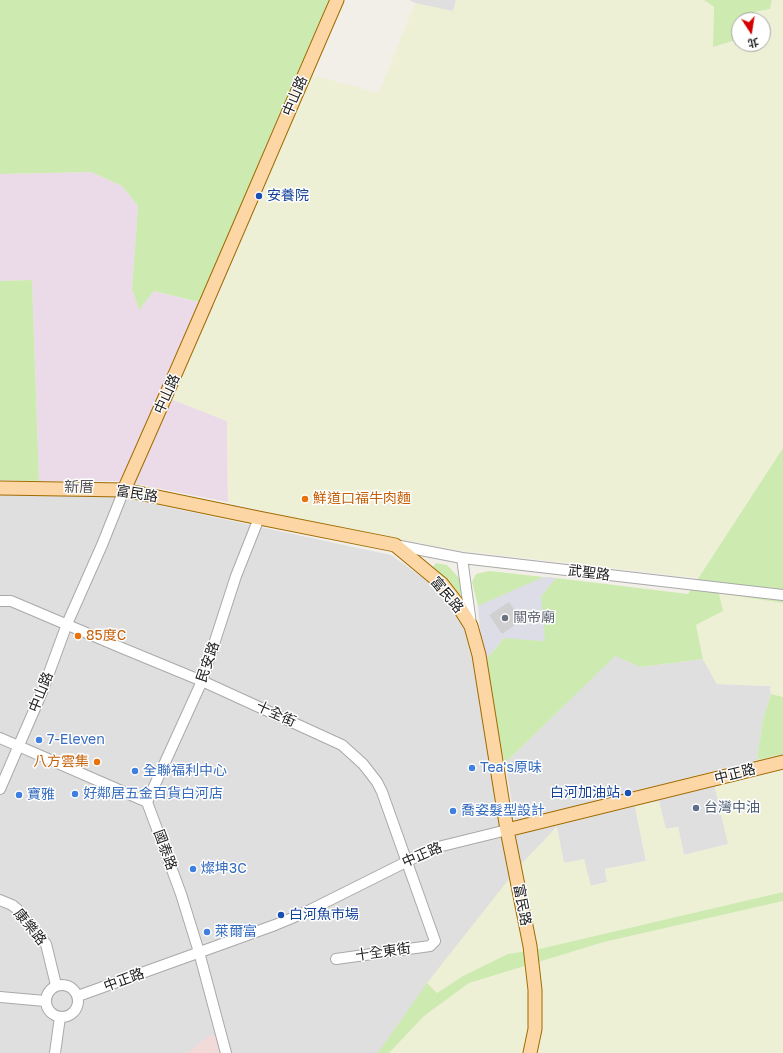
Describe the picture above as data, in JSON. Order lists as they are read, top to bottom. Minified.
{"streets":{"main road":["中山路","富民路","中正路"],"street":["武聖路","民安路","十全街","國泰路","康樂路","十全東街"]},"crossings":[["中山路","富民路"],["中山路","十全街"],["富民路","武聖路"],["富民路","民安路"],["富民路","中正路"],["民安路","十全街"],["民安路","國泰路"],["十全街","中正路"],["十全街","十全東街"],["中正路","國泰路"],["中正路","康樂路"]],"districts":["新厝"],"places":["安養院","鮮道口福牛肉麵","關帝廟","85度C","7-Eleven","八方雲集","Tea's原味","全聯福利中心","白河加油站","好鄰居五金百貨白河店","寶雅","台灣中油","喬姿髮型設計","燦坤3C","白河魚市場","萊爾富"],"north":"bottom"}
